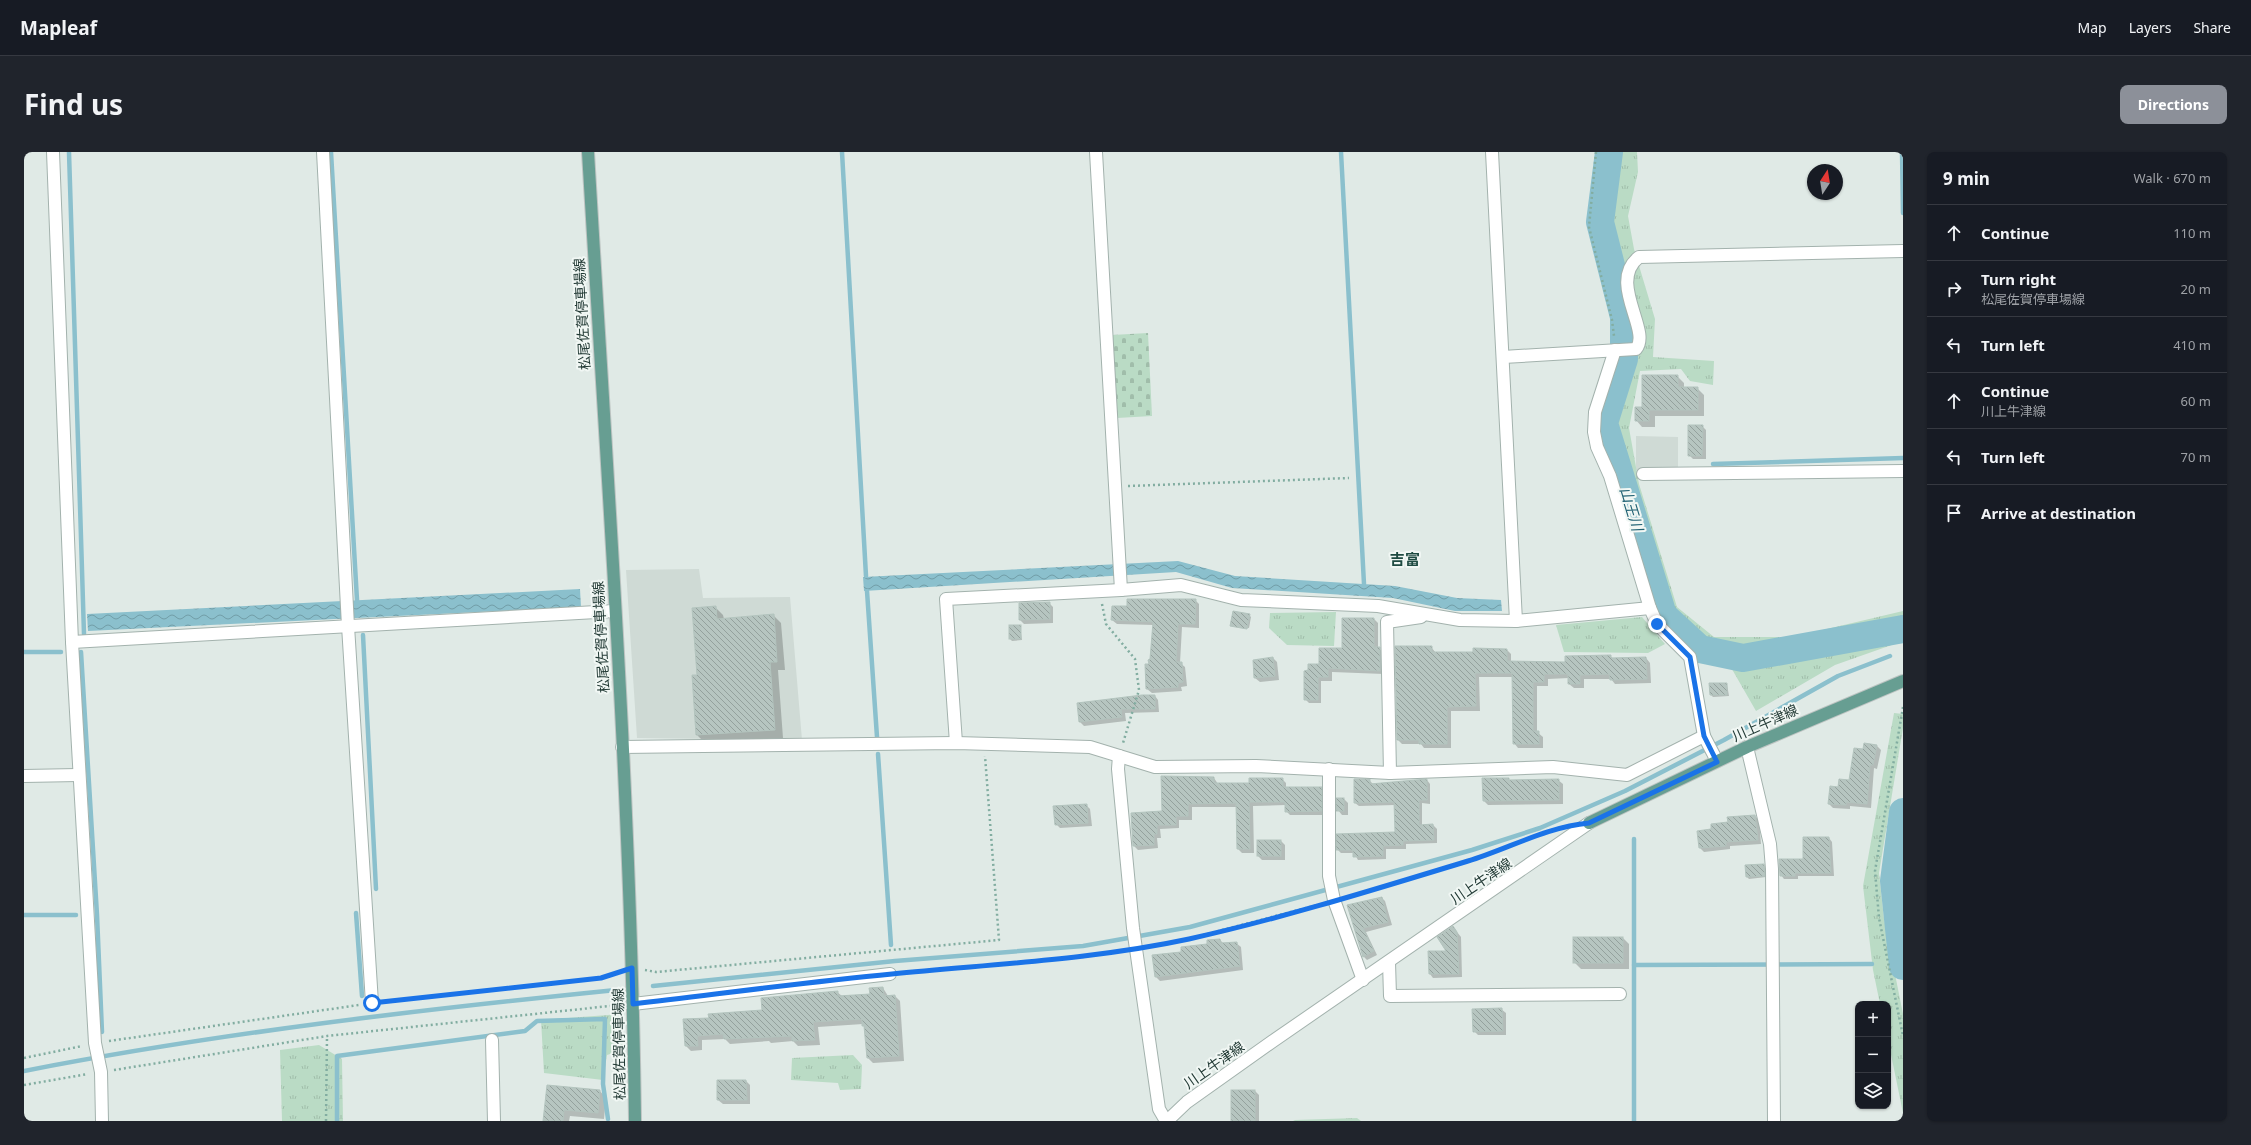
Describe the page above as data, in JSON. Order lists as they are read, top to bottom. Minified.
{"streets":{"main road":["松尾佐賀停車場線","川上牛津線"]},"districts":["吉富"],"water":["山王川"],"north":"top","page":{"header":"Mapleaf","nav":["Map","Layers","Share"],"title":"Find us","buttons":"Directions","heading":["9 min","Walk · 670 m"],"list":[["Continue","110 m"],["Turn right","松尾佐賀停車場線","20 m"],["Turn left","410 m"],["Continue","川上牛津線","60 m"],["Turn left","70 m"],"Arrive at destination"],"map_buttons":["+","−"]}}
